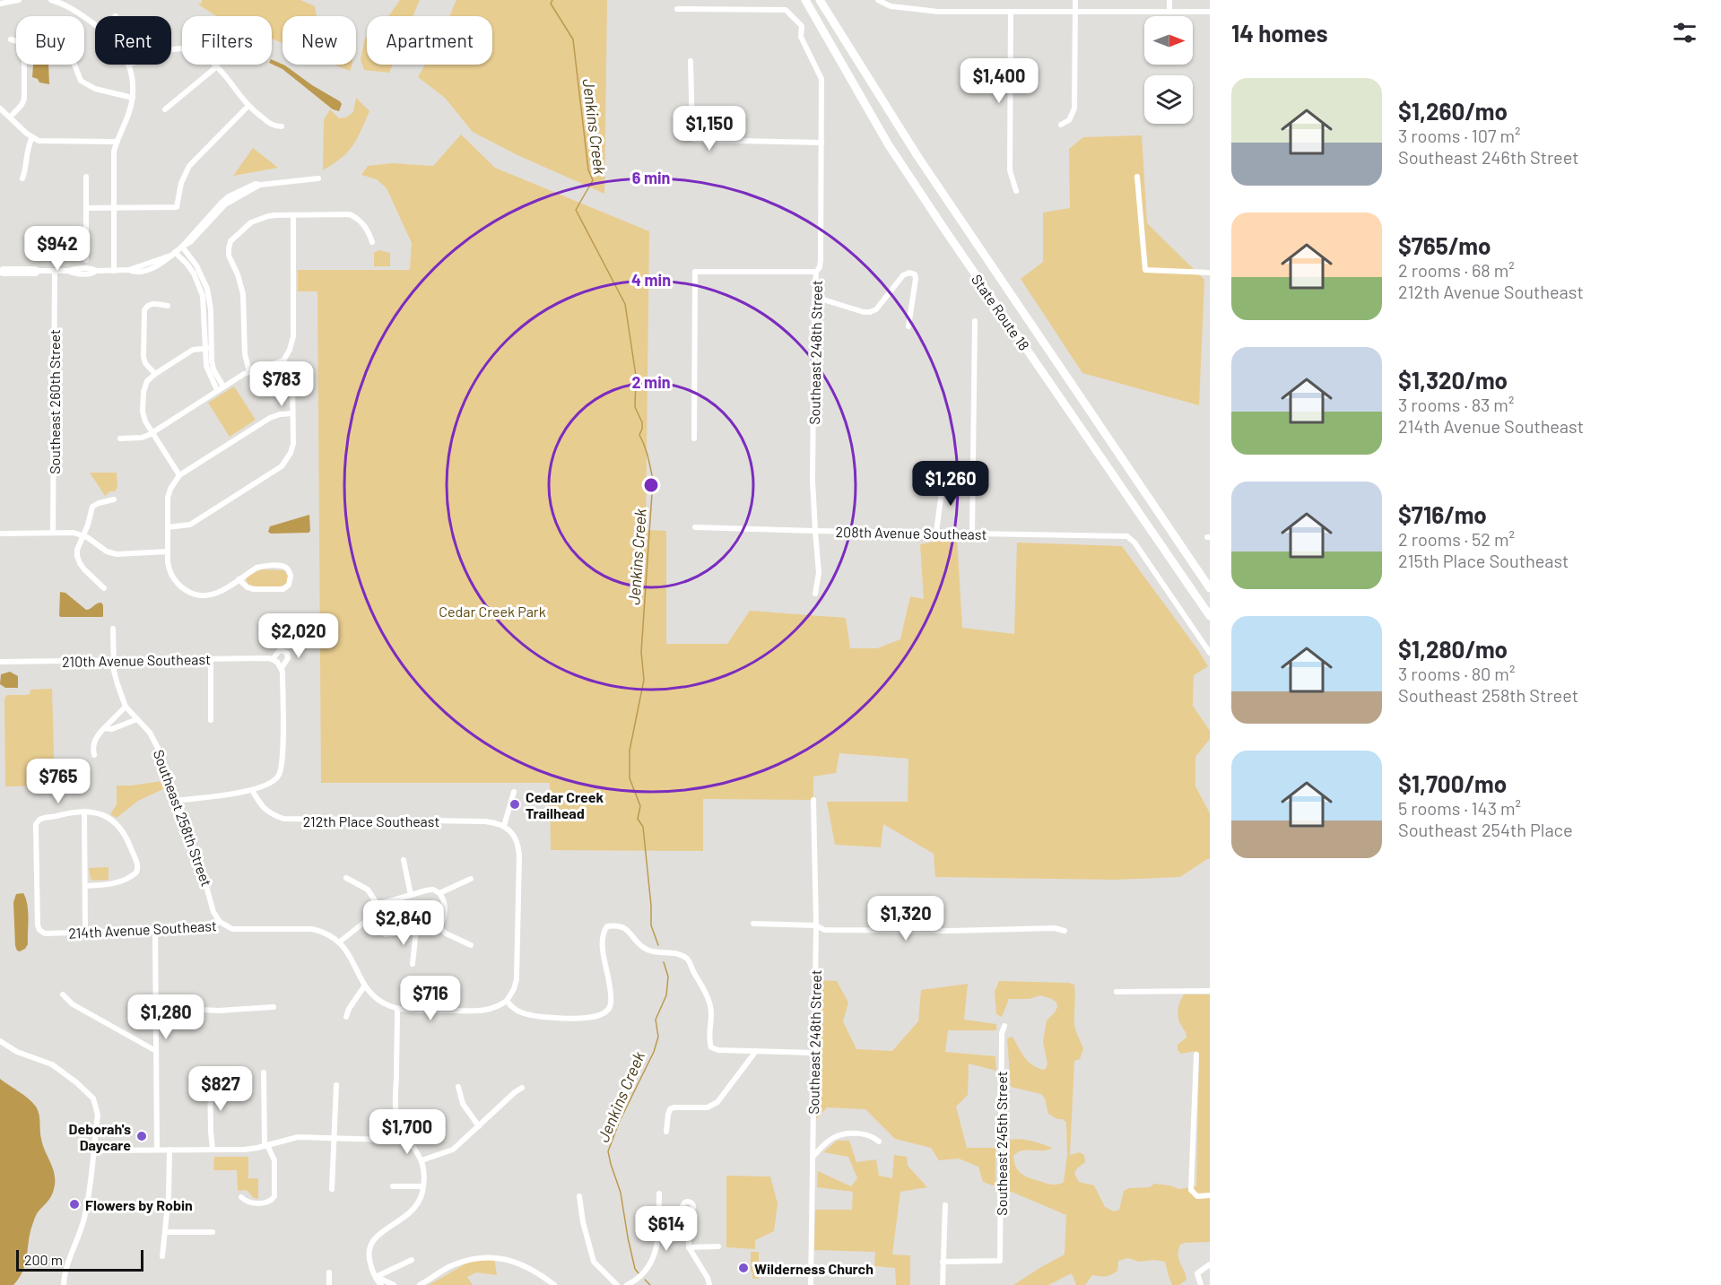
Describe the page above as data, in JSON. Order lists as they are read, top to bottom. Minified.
{"streets":{"highway":["State Route 18"],"street":["Southeast 248th Street","Southeast 260th Street","208th Avenue Southeast","210th Avenue Southeast","Southeast 258th Street","212th Place Southeast","214th Avenue Southeast","Southeast 245th Street"]},"crossings":[["Southeast 248th Street","208th Avenue Southeast"],["210th Avenue Southeast","Southeast 258th Street"],["Southeast 258th Street","214th Avenue Southeast"]],"water":["Jenkins Creek"],"parks":["Cedar Creek Park"],"places":["Cedar Creek Trailhead","Deborah's Daycare","Flowers by Robin","Wilderness Church"],"scale_bar":"200 m","north":"right","page":{"heading":"14 homes","chip":["Buy","Rent","Filters","New","Apartment"],"price":["$1,400","$1,150","$942","$783","$1,260","$2,020","$765","$1,320","$2,840","$716","$1,280","$827","$1,700","$614"],"list":[{"name":"$1,260/mo","note":"3 rooms · 107 m² · Southeast 246th Street"},{"name":"$765/mo","note":"2 rooms · 68 m² · 212th Avenue Southeast"},{"name":"$1,320/mo","note":"3 rooms · 83 m² · 214th Avenue Southeast"},{"name":"$716/mo","note":"2 rooms · 52 m² · 215th Place Southeast"},{"name":"$1,280/mo","note":"3 rooms · 80 m² · Southeast 258th Street"},{"name":"$1,700/mo","note":"5 rooms · 143 m² · Southeast 254th Place"}],"scale":"200 m"},"rings":["6 min","4 min","2 min"]}
